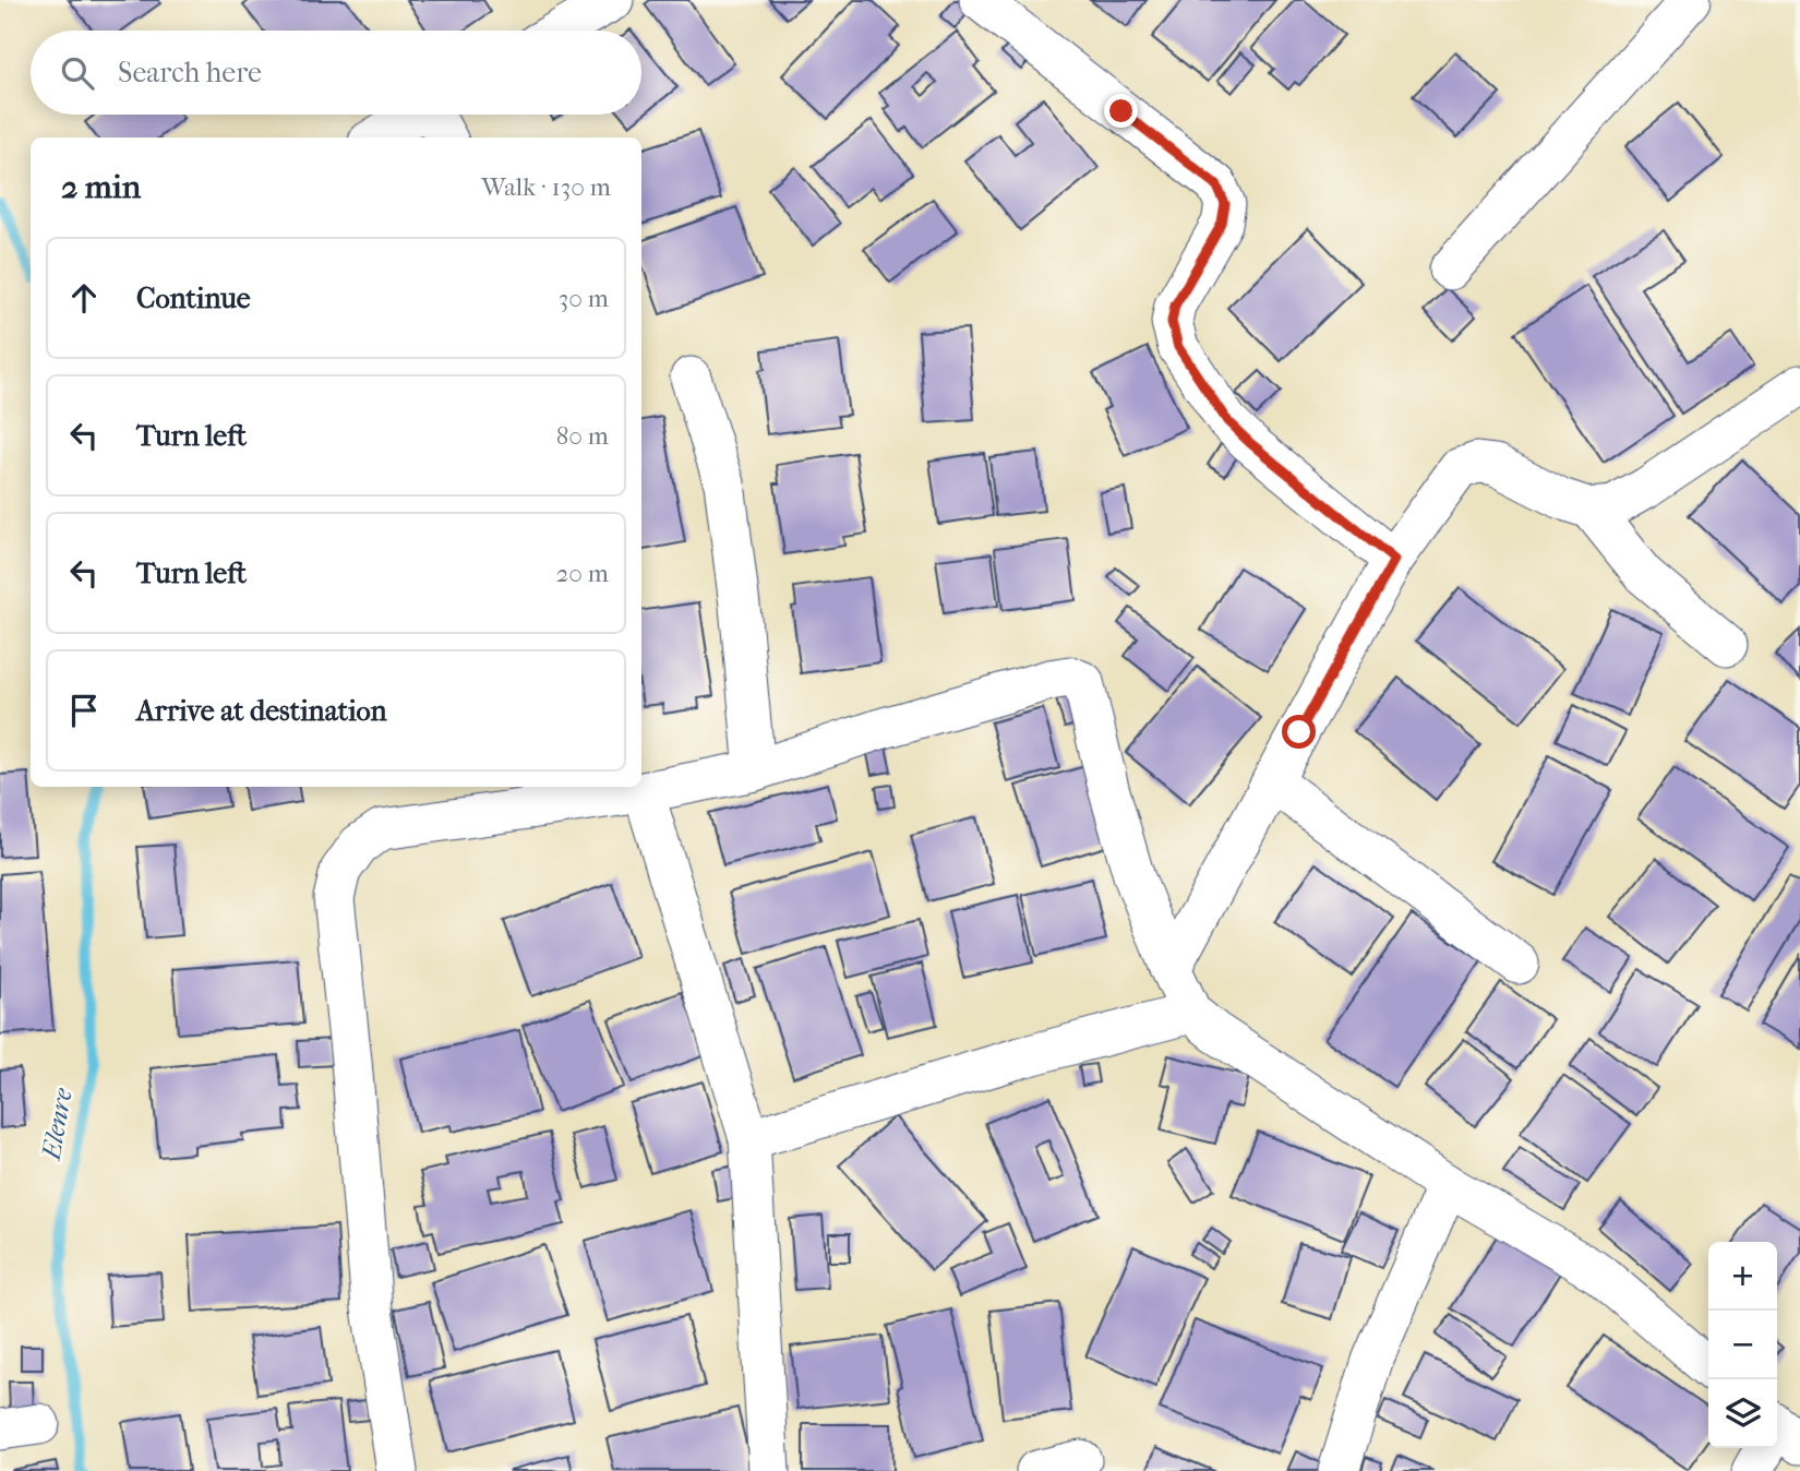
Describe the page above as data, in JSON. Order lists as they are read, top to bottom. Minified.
{"water":["Elenre"],"page":{"search":"Search here","heading":["2 min","Walk · 130 m"],"list":[["Continue","30 m"],["Turn left","80 m"],["Turn left","20 m"],"Arrive at destination"],"map_buttons":["+","−"]}}
